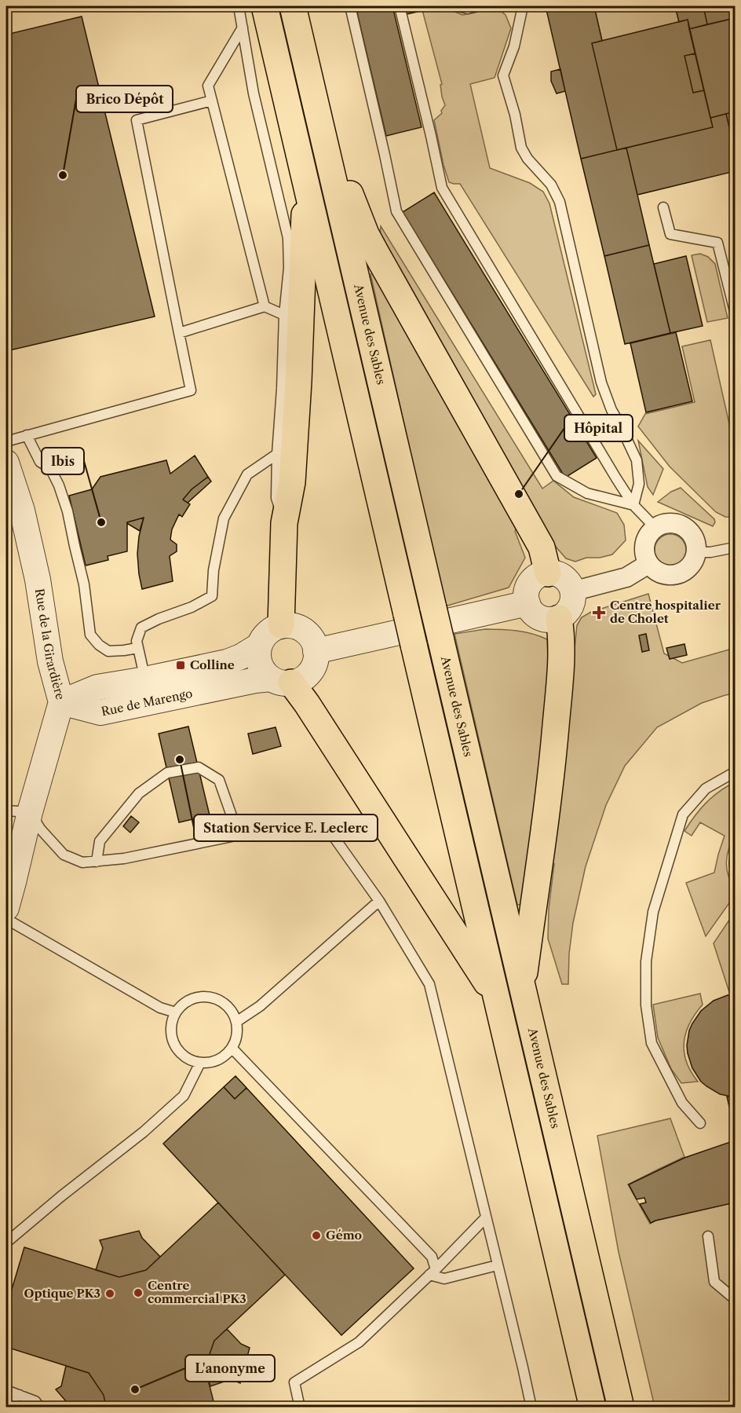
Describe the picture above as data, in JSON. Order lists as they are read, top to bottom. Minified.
{"streets":{"main road":["Avenue des Sables"],"street":["Rue de la Girardière","Rue de Marengo"]},"crossings":[["Rue de la Girardière","Rue de Marengo"]],"places":{"other":["Brico Dépôt","Hôpital","Ibis","Station Service E. Leclerc","Gémo","Centre commercial PK3","Optique PK3","L'anonyme"],"health":["Centre hospitalier de Cholet"],"transit":["Colline"]}}
